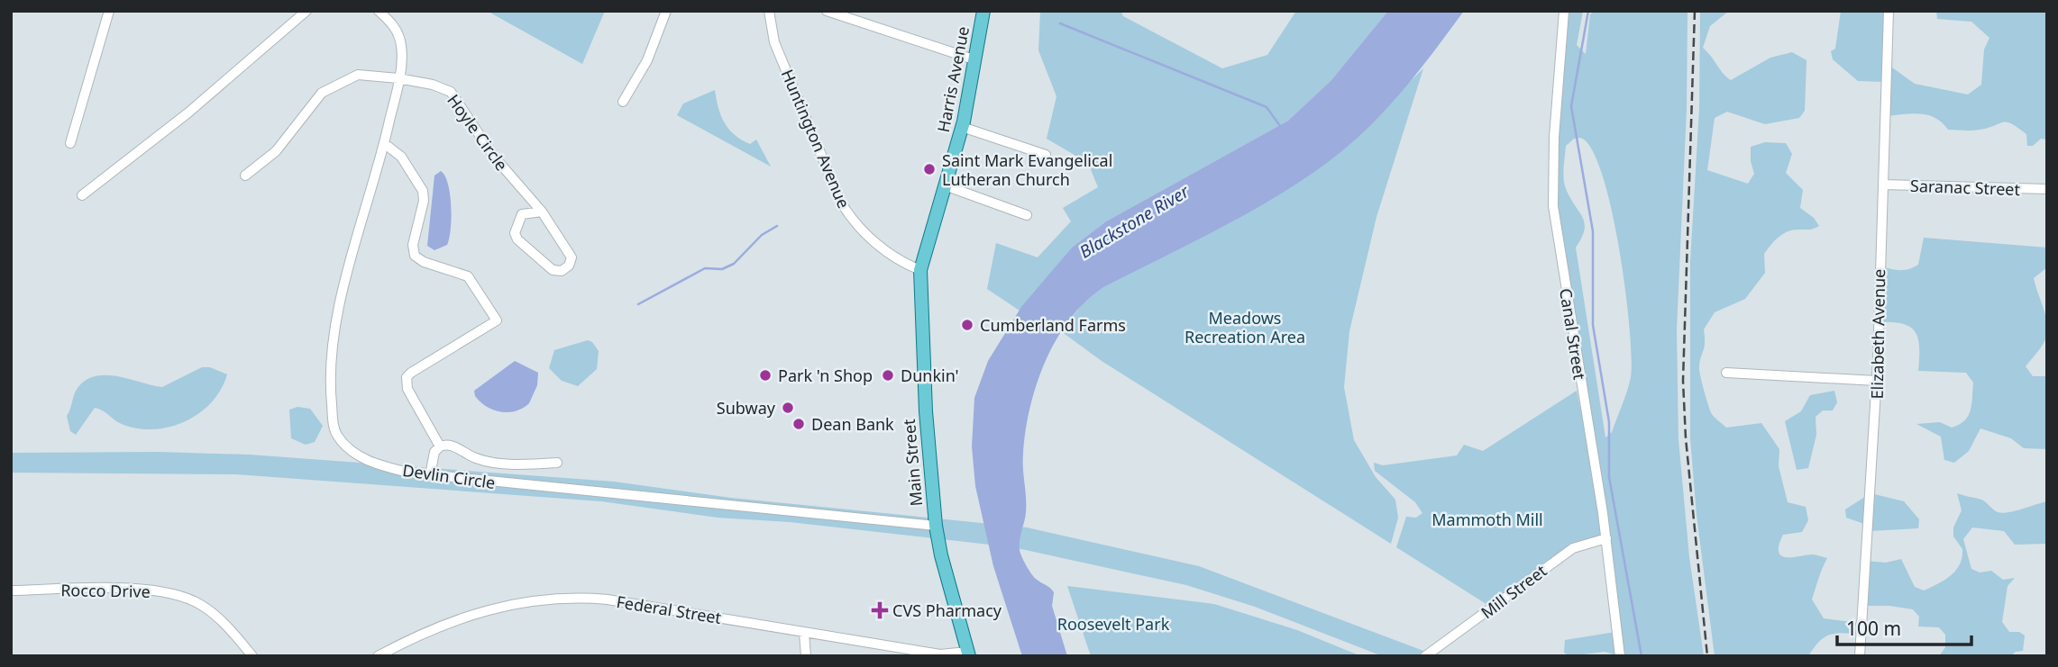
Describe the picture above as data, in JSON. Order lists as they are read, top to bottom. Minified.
{"streets":{"main road":["Harris Avenue","Main Street"],"street":["Hoyle Circle","Huntington Avenue","Saranac Street","Canal Street","Elizabeth Avenue","Devlin Circle","Rocco Drive","Mill Street","Federal Street"]},"crossings":[["Harris Avenue","Huntington Avenue"],["Harris Avenue","Main Street"],["Hoyle Circle","Devlin Circle"],["Huntington Avenue","Main Street"],["Saranac Street","Elizabeth Avenue"],["Canal Street","Mill Street"],["Main Street","Devlin Circle"],["Main Street","Federal Street"]],"water":["Blackstone River"],"parks":["Meadows Recreation Area","Mammoth Mill","Roosevelt Park"],"places":{"other":["Saint Mark Evangelical Lutheran Church","Cumberland Farms","Park 'n Shop","Dunkin'","Subway","Dean Bank"],"health":["CVS Pharmacy"]},"scale_bar":"100 m"}
